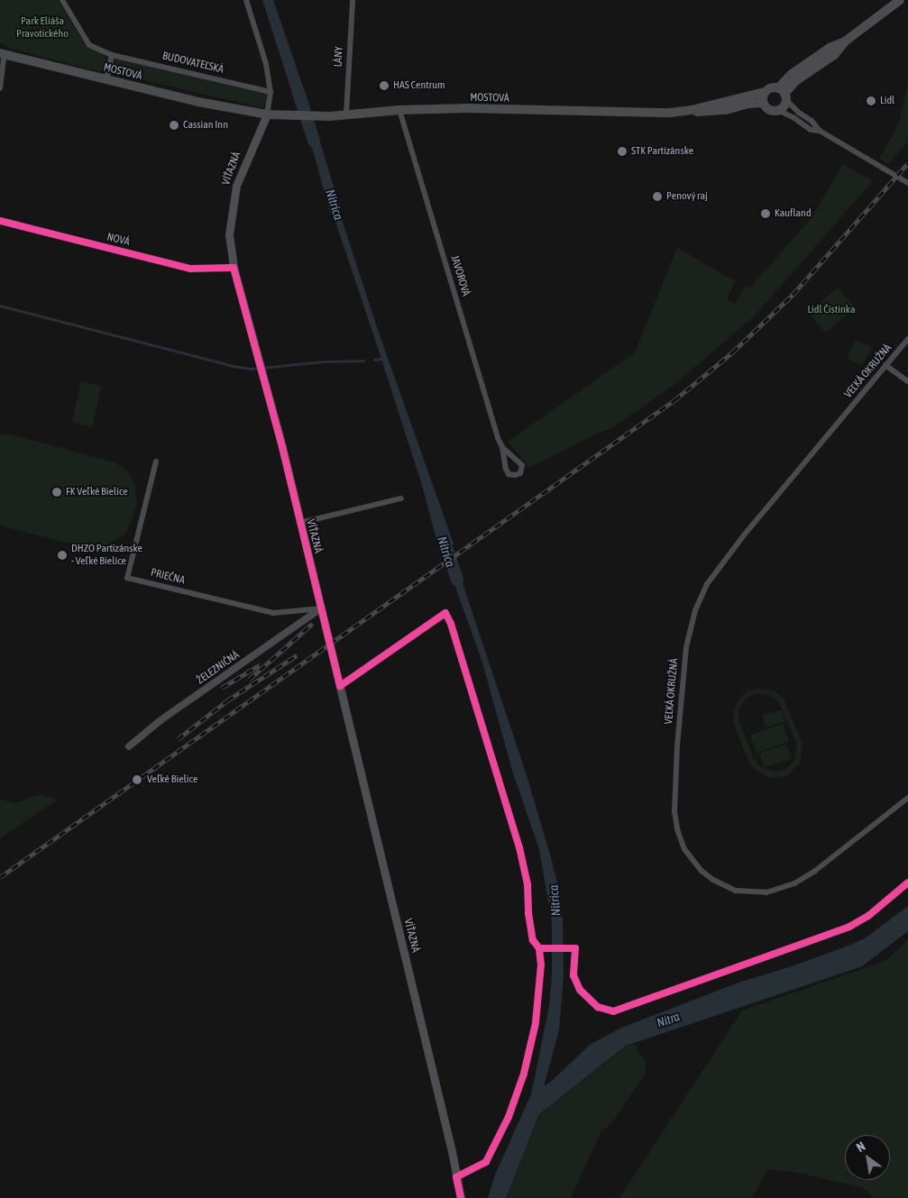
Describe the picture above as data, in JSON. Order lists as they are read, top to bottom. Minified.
{"streets":{"main road":["MOSTOVÁ","VÍŤAZNÁ"],"street":["LÁNY","BUDOVATEĽSKÁ","NOVÁ","JAVOROVÁ","VEĽKÁ OKRUŽNÁ","PRIEČNA","ŽELEZNIČNÁ"]},"crossings":[["LÁNY","MOSTOVÁ"],["MOSTOVÁ","VÍŤAZNÁ"],["MOSTOVÁ","JAVOROVÁ"],["VÍŤAZNÁ","NOVÁ"],["VÍŤAZNÁ","PRIEČNA"],["VÍŤAZNÁ","ŽELEZNIČNÁ"],["PRIEČNA","ŽELEZNIČNÁ"]],"water":["Nitrica","Nitra"],"parks":["Park Eliáša Pravotického","Lidl Čistinka"],"places":["HAS Centrum","Lidl","Cassian Inn","STK Partizánske","Penový raj","Kaufland","FK Veľké Bielice","DHZO Partizánske - Veľké Bielice","Veľké Bielice"],"north":"top left"}
